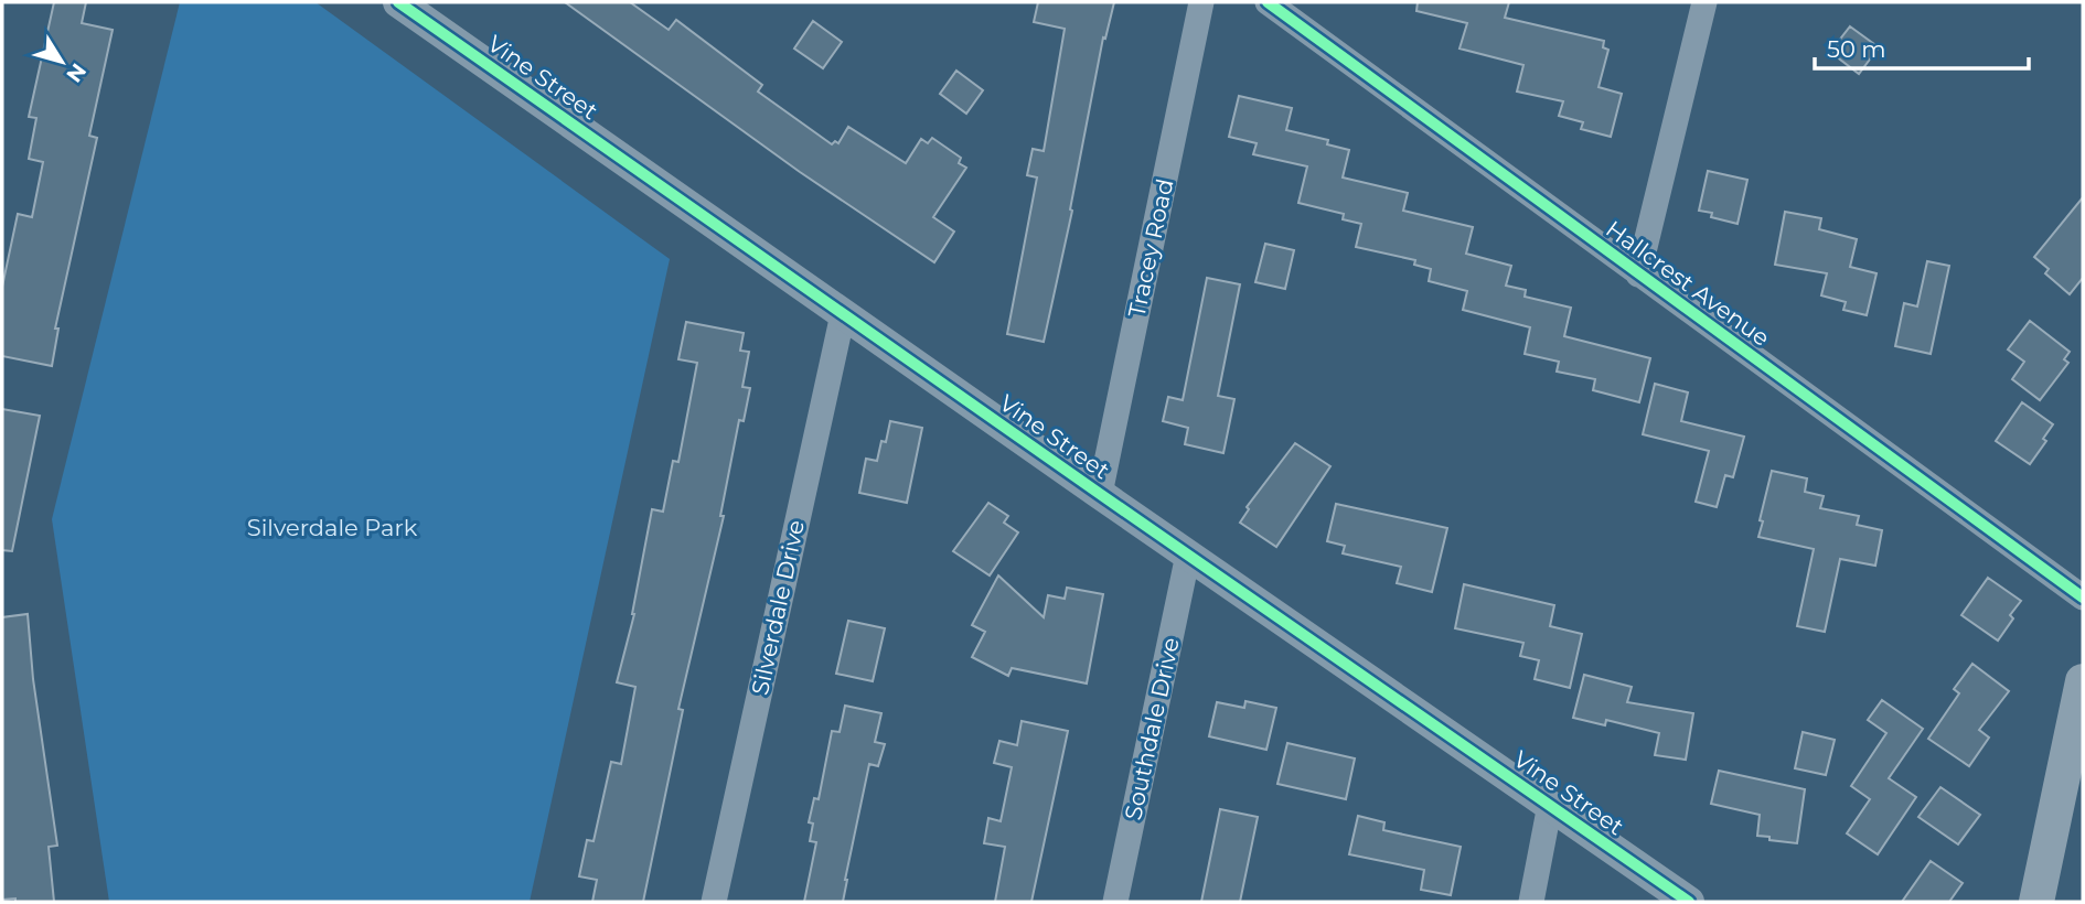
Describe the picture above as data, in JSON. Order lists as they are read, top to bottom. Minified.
{"streets":{"street":["Vine Street","Tracey Road","Hallcrest Avenue","Silverdale Drive","Southdale Drive"]},"crossings":[["Vine Street","Tracey Road"],["Vine Street","Silverdale Drive"],["Vine Street","Southdale Drive"]],"parks":["Silverdale Park"],"scale_bar":"50 m","north":"bottom right"}
